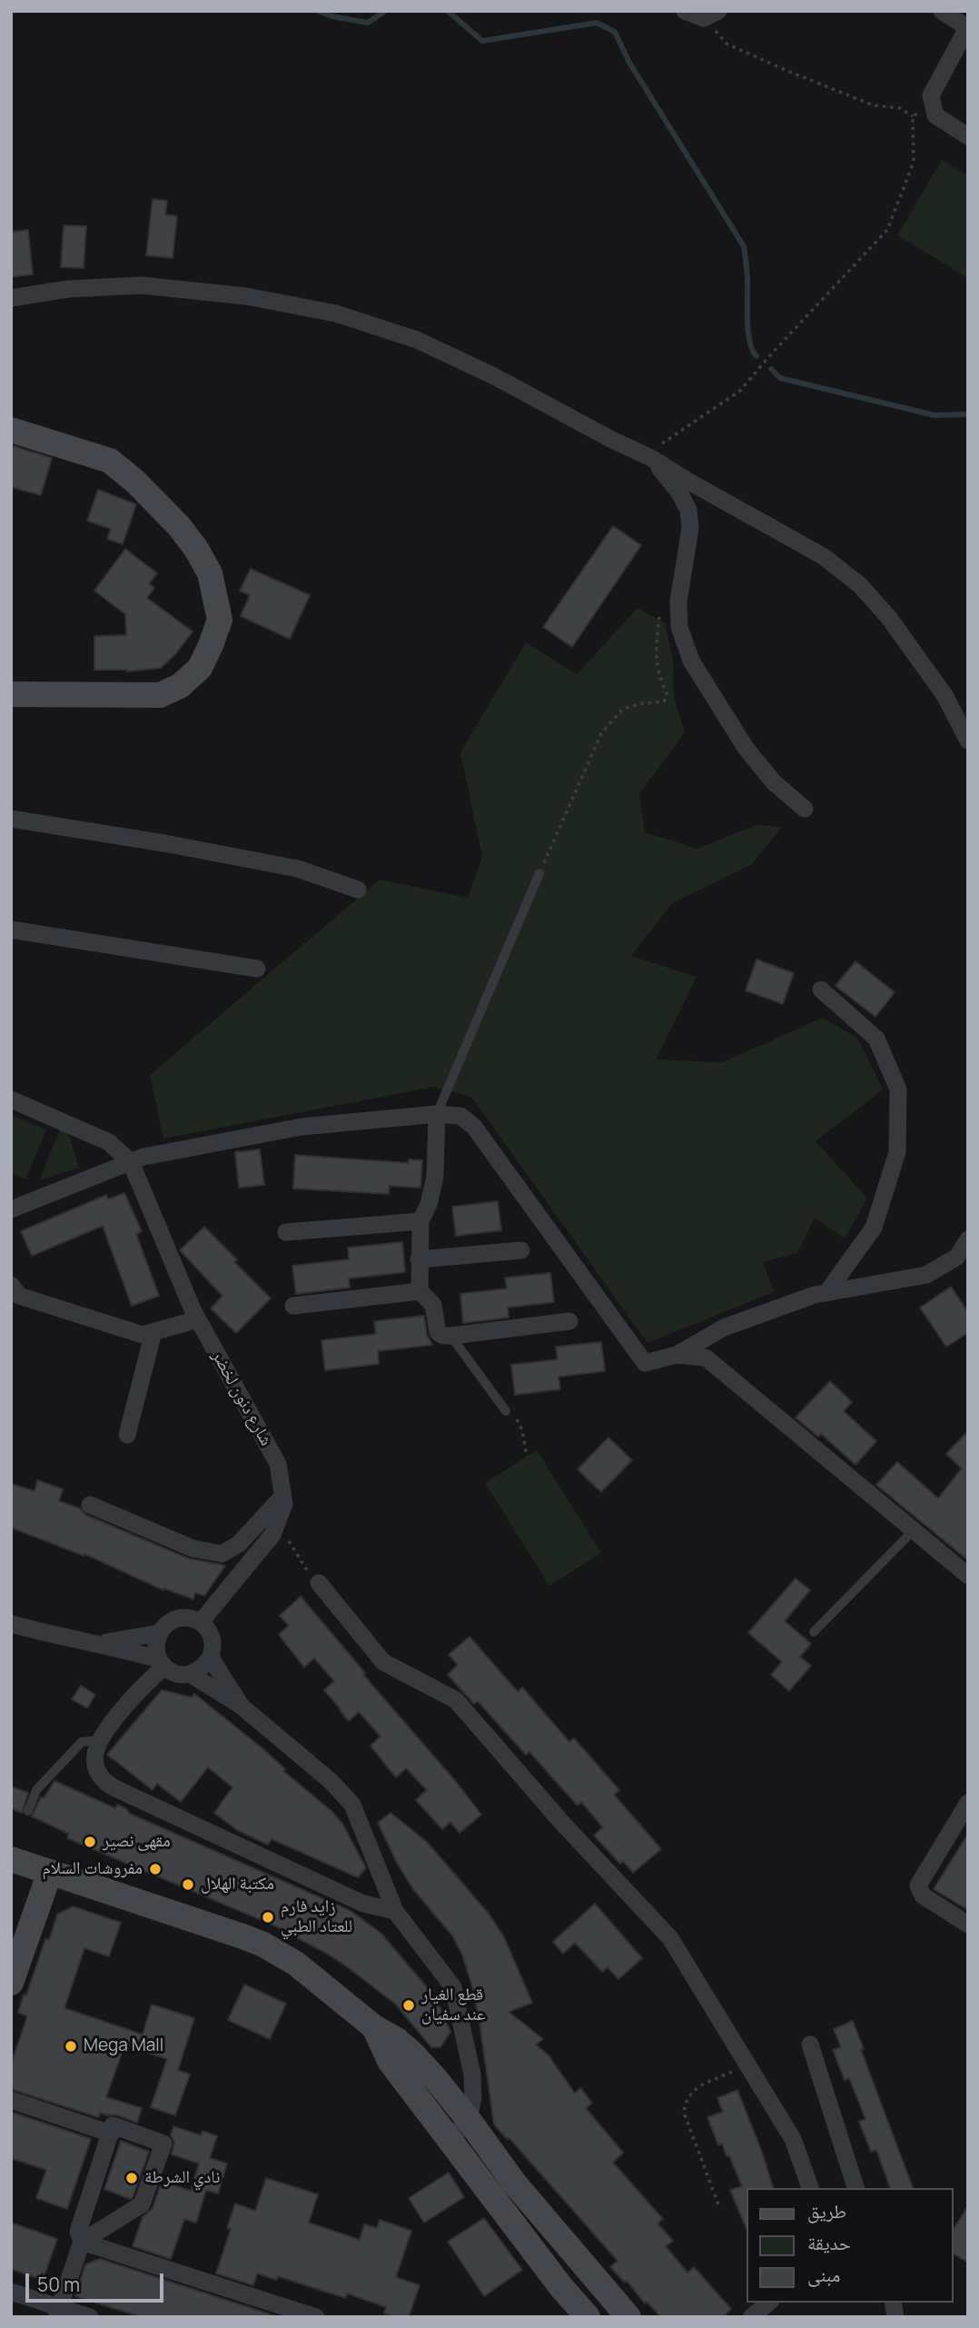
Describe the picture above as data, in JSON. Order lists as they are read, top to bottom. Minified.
{"streets":{"street":["شارع دنون لخضر"]},"places":["مقهى نصير","مفروشات السلام","مكتبة الهلال","زايد فارم للعتاد الطبي","قطع الغيار عند سفيان","Mega Mall","نادي الشرطة"],"legend":["طريق","حديقة","مبنى"],"scale_bar":"50 m"}
